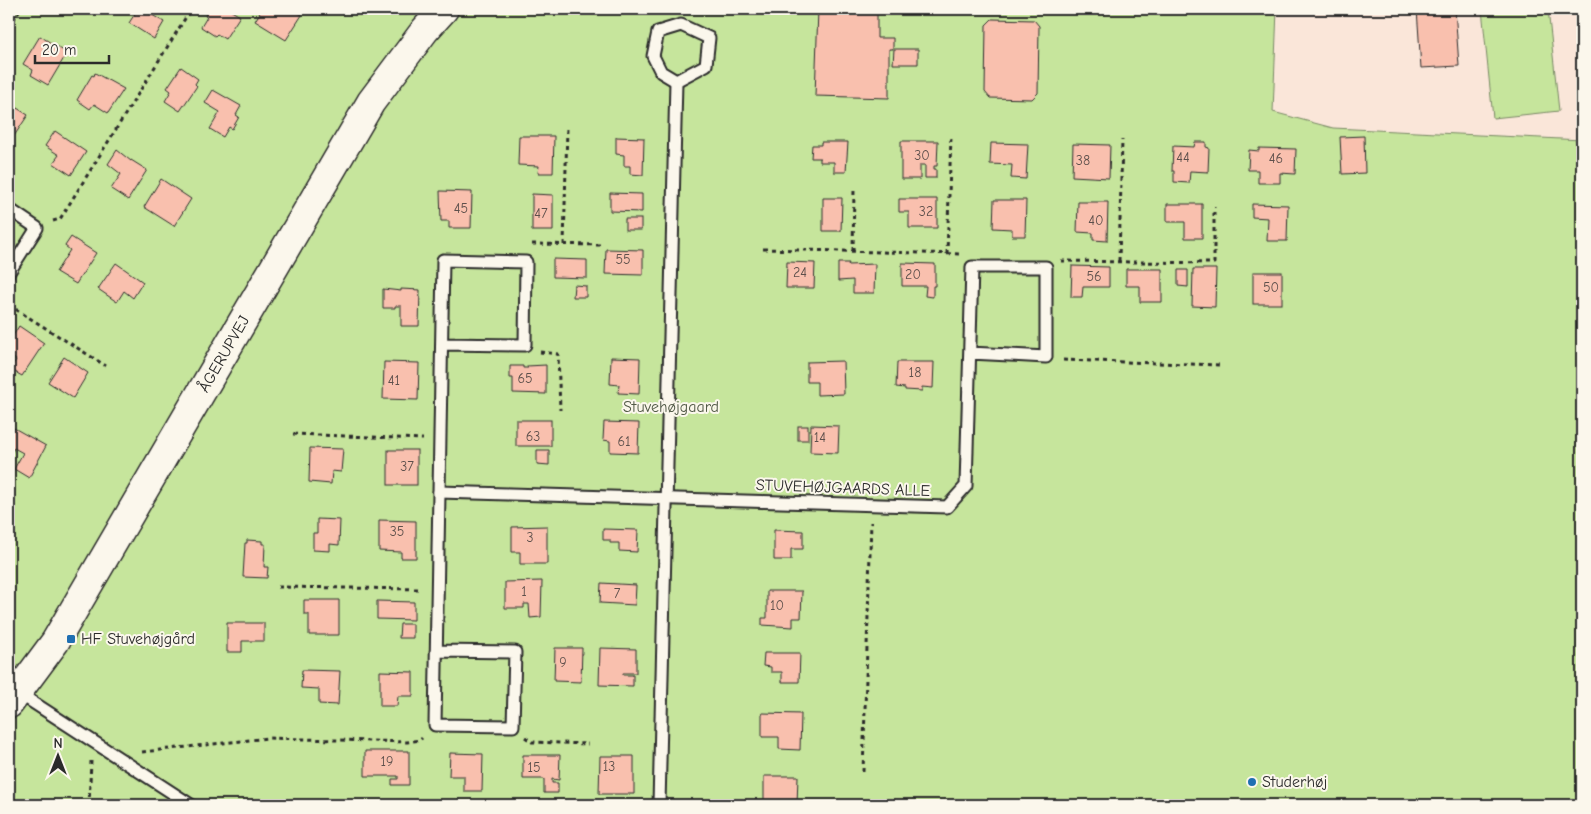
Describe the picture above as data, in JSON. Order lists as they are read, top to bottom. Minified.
{"streets":{"street":["ÅGERUPVEJ"],"lane":["STUVEHØJGAARDS ALLE"]},"parks":["Stuvehøjgaard"],"places":{"transit":["HF Stuvehøjgård"],"other":["Studerhøj"]},"house_numbers":["30","44","46","38","45","32","47","40","55","24","20","56","50","18","65","41","63","14","61","37","35","3","1","7","10","9","19","13","15"],"scale_bar":"20 m","north":"top"}
